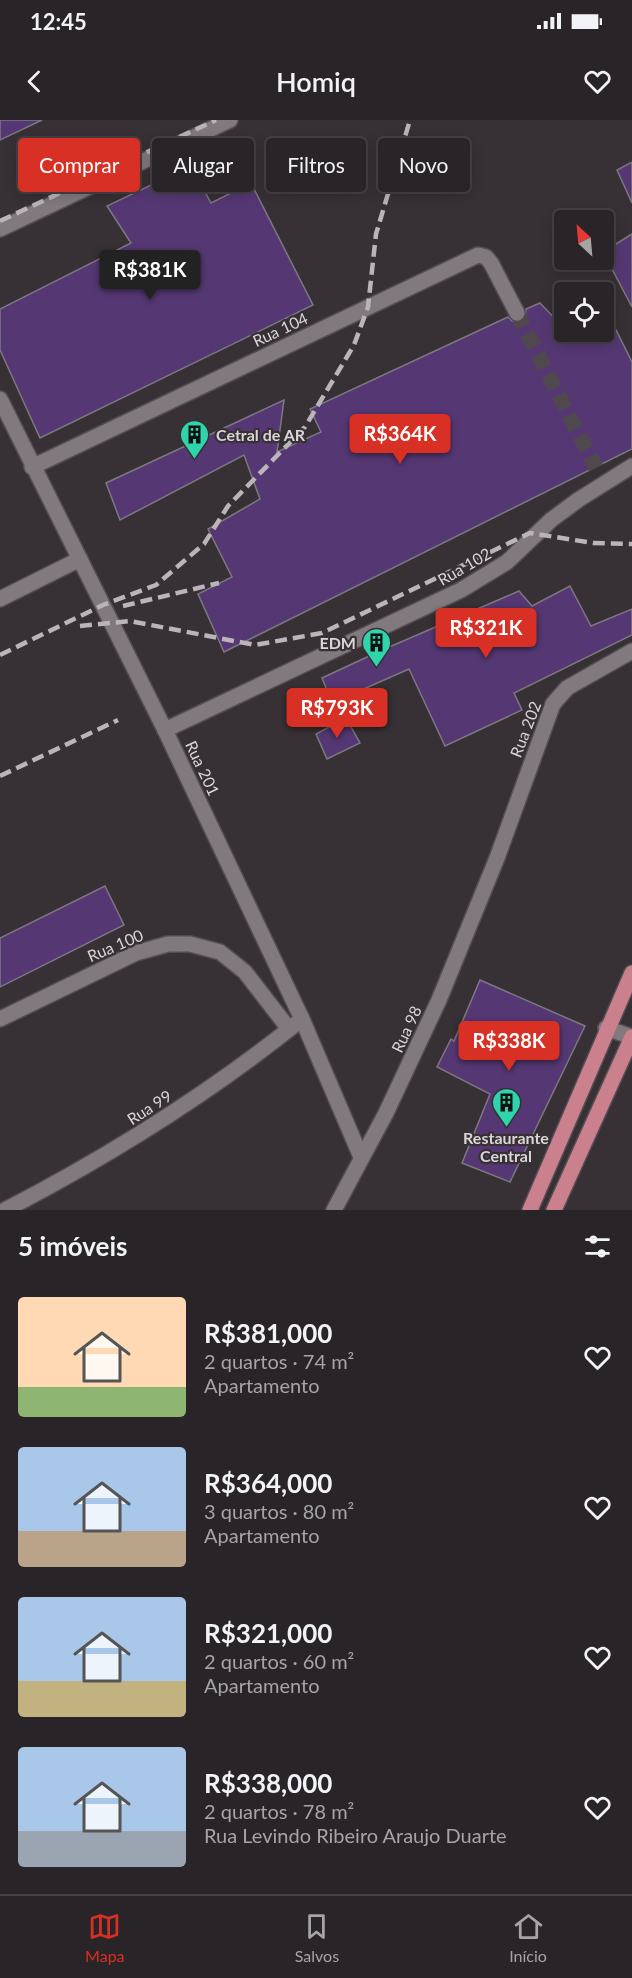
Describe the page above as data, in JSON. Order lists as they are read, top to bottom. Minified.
{"streets":{"street":["Rua 104","Rua 102","Rua 202","Rua 201","Rua 100","Rua 98","Rua 99"]},"crossings":[["Rua 104","Rua 201"],["Rua 102","Rua 201"],["Rua 202","Rua 98"],["Rua 201","Rua 98"],["Rua 201","Rua 99"],["Rua 100","Rua 99"]],"places":{"building":["Cetral de AR","EDM","Restaurante Central"]},"north":"top left","page":{"status":"12:45","header":"Homiq","chip":["Comprar","Alugar","Filtros","Novo"],"price":["R$381K","R$364K","R$321K","R$793K","R$338K"],"heading":"5 imóveis","list":[{"name":"R$381,000","note":"2 quartos · 74 m² · Apartamento"},{"name":"R$364,000","note":"3 quartos · 80 m² · Apartamento"},{"name":"R$321,000","note":"2 quartos · 60 m² · Apartamento"},{"name":"R$338,000","note":"2 quartos · 78 m² · Rua Levindo Ribeiro Araujo Duarte"}],"tabs":["Mapa","Salvos","Início"]}}
